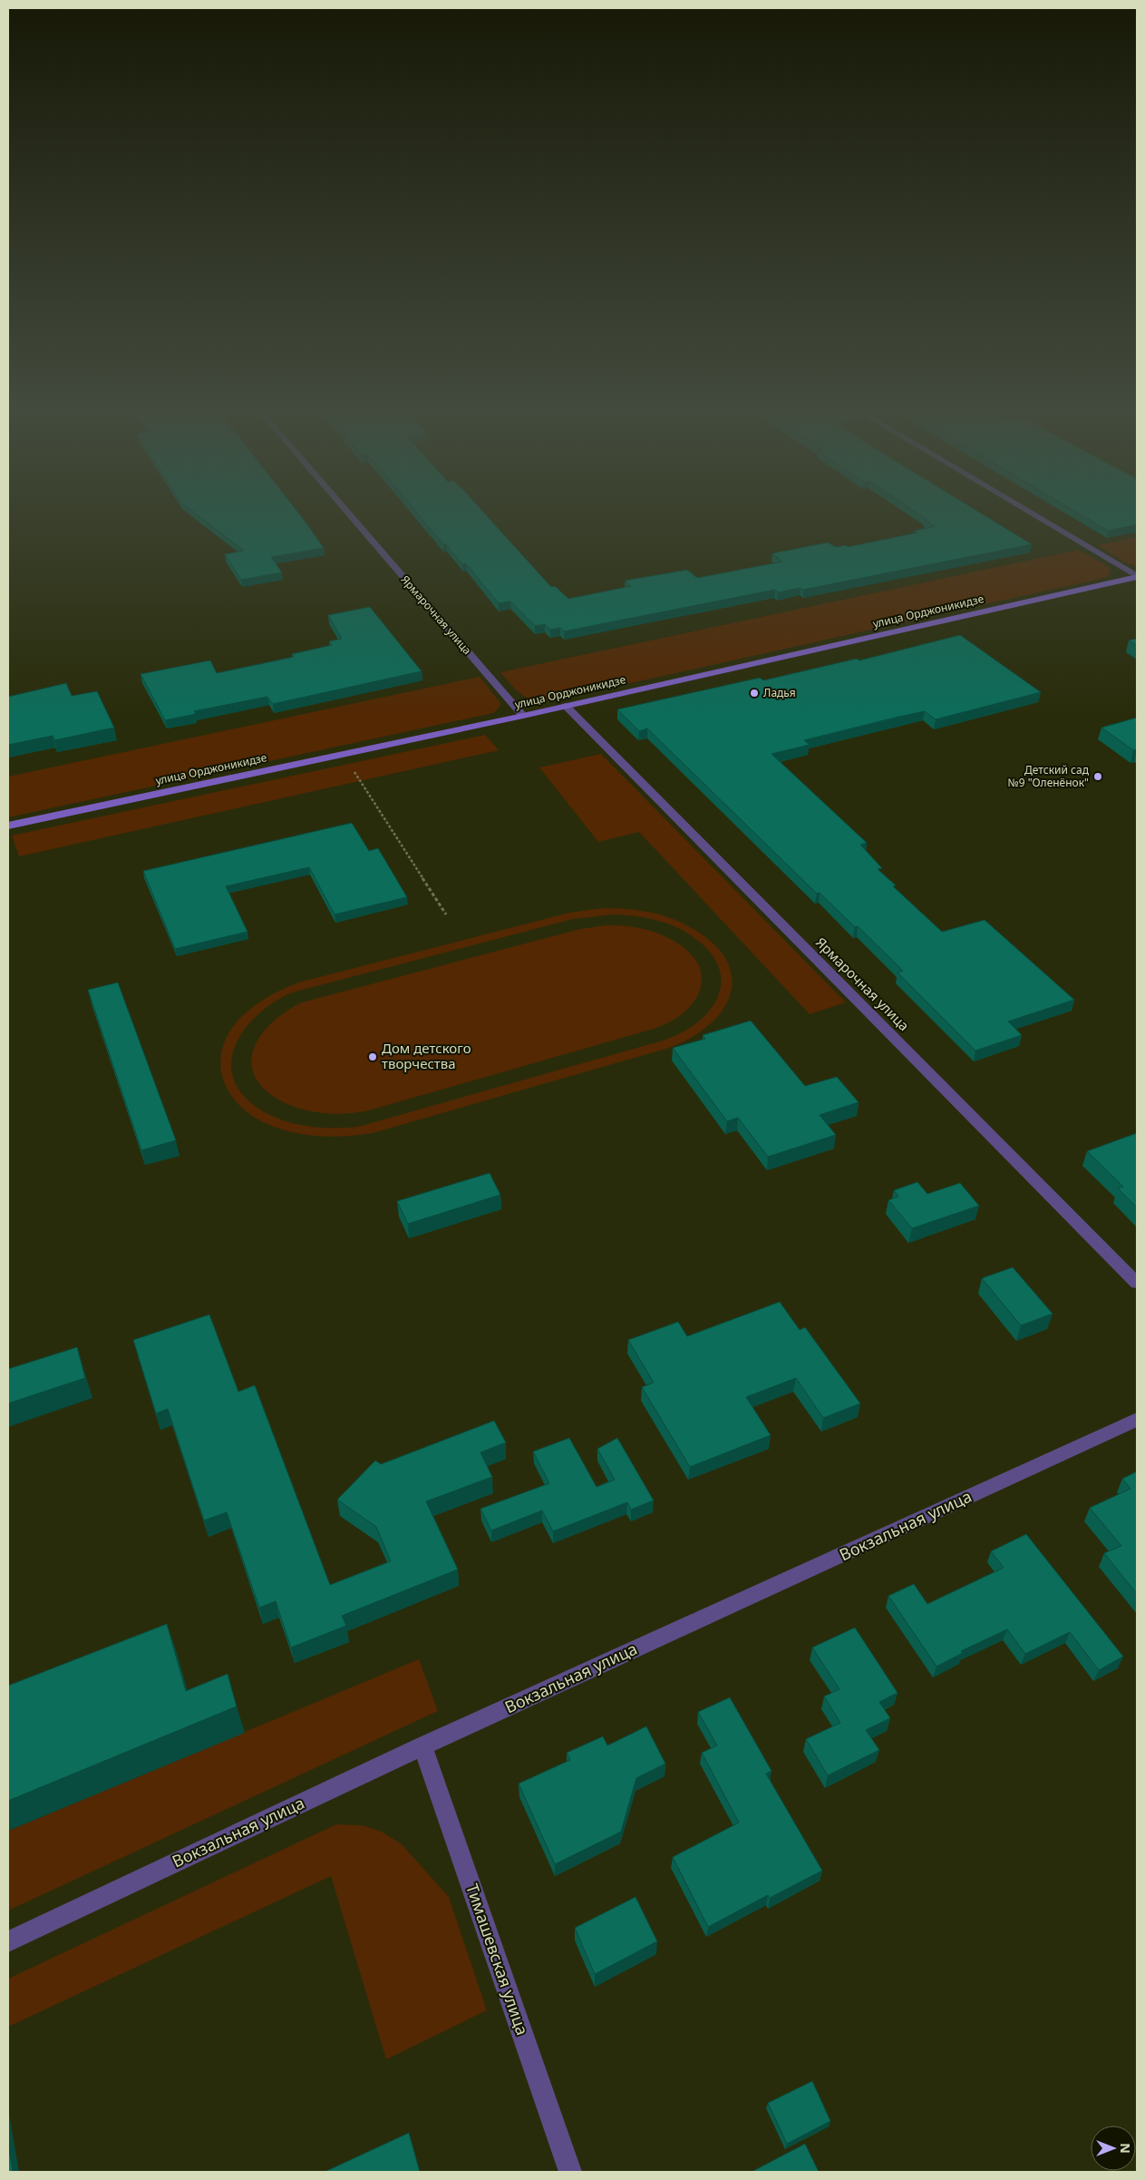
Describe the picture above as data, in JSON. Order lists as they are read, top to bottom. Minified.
{"streets":{"main road":["улица Орджоникидзе"],"street":["Ярмарочная улица","Вокзальная улица","Тимашевская улица"]},"crossings":[["улица Орджоникидзе","Ярмарочная улица"],["Вокзальная улица","Тимашевская улица"]],"places":["Ладья","Детский сад №9 \"Оленёнок\"","Дом детского творчества"],"north":"right"}
